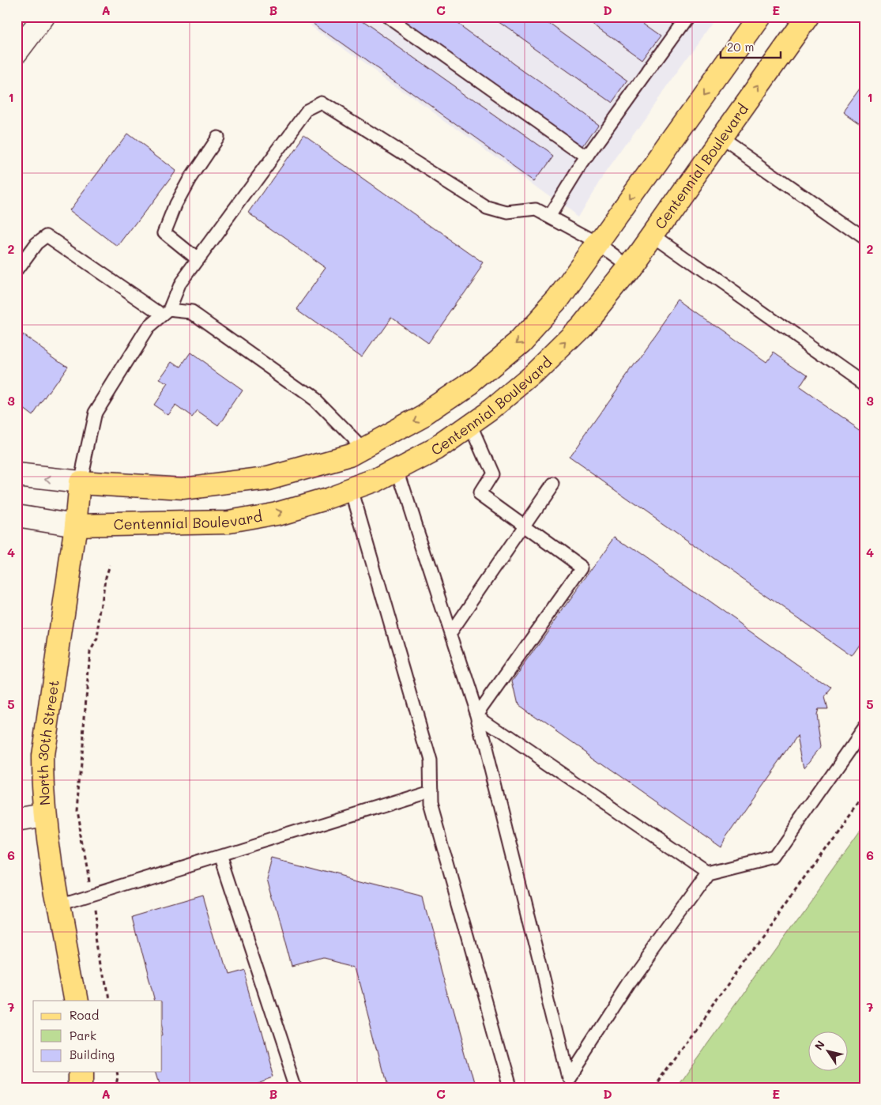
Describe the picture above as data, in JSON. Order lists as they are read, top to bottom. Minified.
{"streets":{"main road":["Centennial Boulevard","North 30th Street"]},"crossings":[["Centennial Boulevard","North 30th Street"]],"legend":["Road","Park","Building"],"scale_bar":"20 m","north":"top left","grid":{"columns":["A","B","C","D","E"],"rows":["1","2","3","4","5","6","7"]}}
